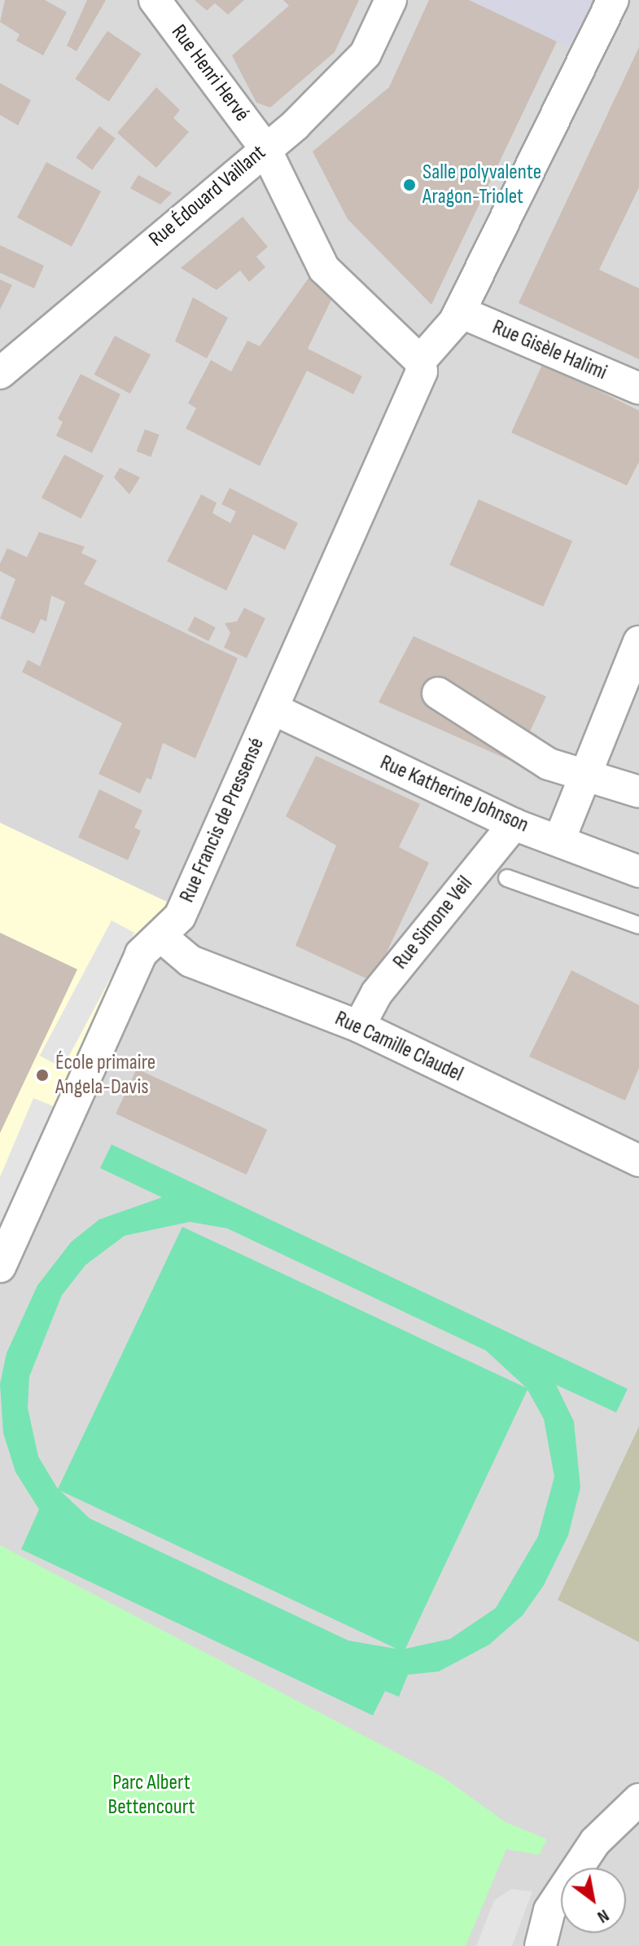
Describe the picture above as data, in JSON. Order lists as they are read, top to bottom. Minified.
{"streets":{"street":["Rue Henri Hervé","Rue Édouard Vaillant","Rue Gisèle Halimi","Rue Katherine Johnson","Rue Francis de Pressensé","Rue Simone Veil","Rue Camille Claudel"]},"crossings":[["Rue Henri Hervé","Rue Édouard Vaillant"],["Rue Gisèle Halimi","Rue Francis de Pressensé"],["Rue Katherine Johnson","Rue Francis de Pressensé"],["Rue Katherine Johnson","Rue Simone Veil"],["Rue Francis de Pressensé","Rue Camille Claudel"],["Rue Simone Veil","Rue Camille Claudel"]],"parks":["Parc Albert Bettencourt"],"places":["Salle polyvalente Aragon-Triolet","École primaire Angela-Davis"],"north":"bottom right"}
